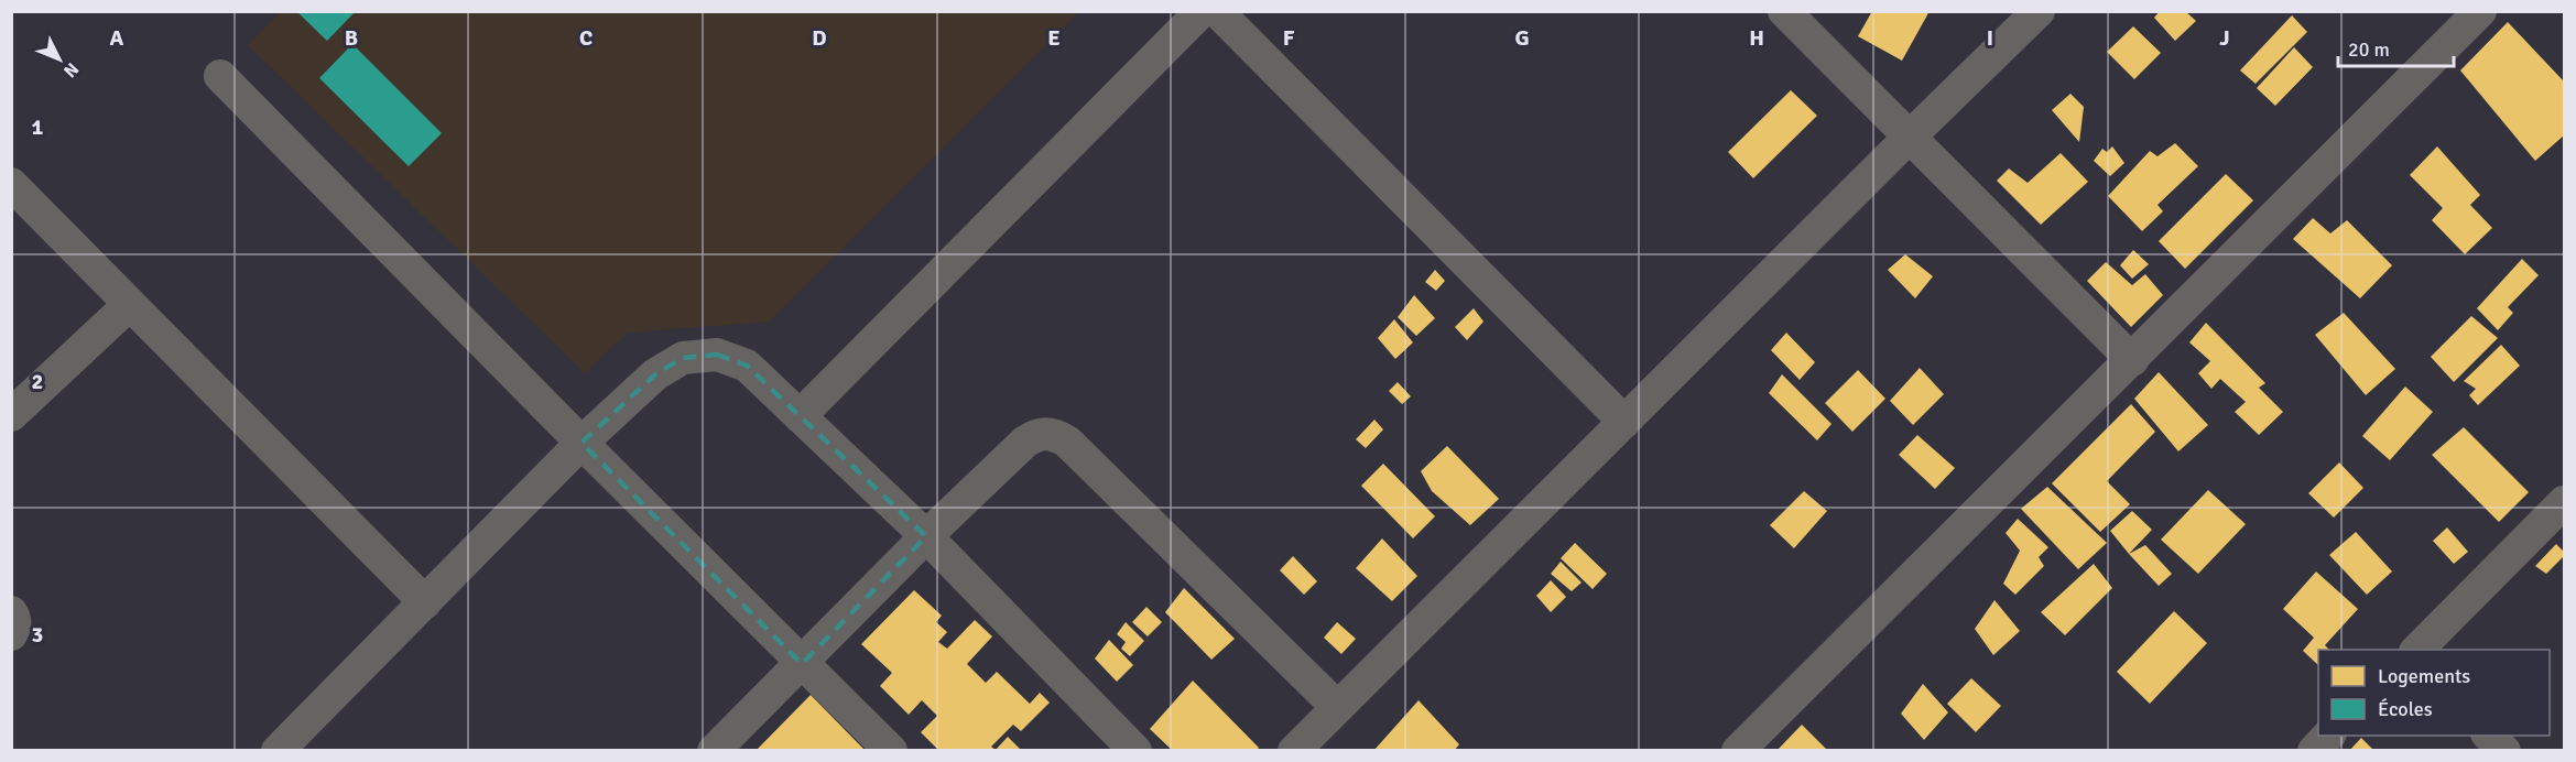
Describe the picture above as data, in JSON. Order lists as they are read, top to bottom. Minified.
{"legend":["Logements","Écoles"],"scale_bar":"20 m","north":"bottom right","grid":{"columns":["A","B","C","D","E","F","G","H","I","J"],"rows":["1","2","3"]}}
